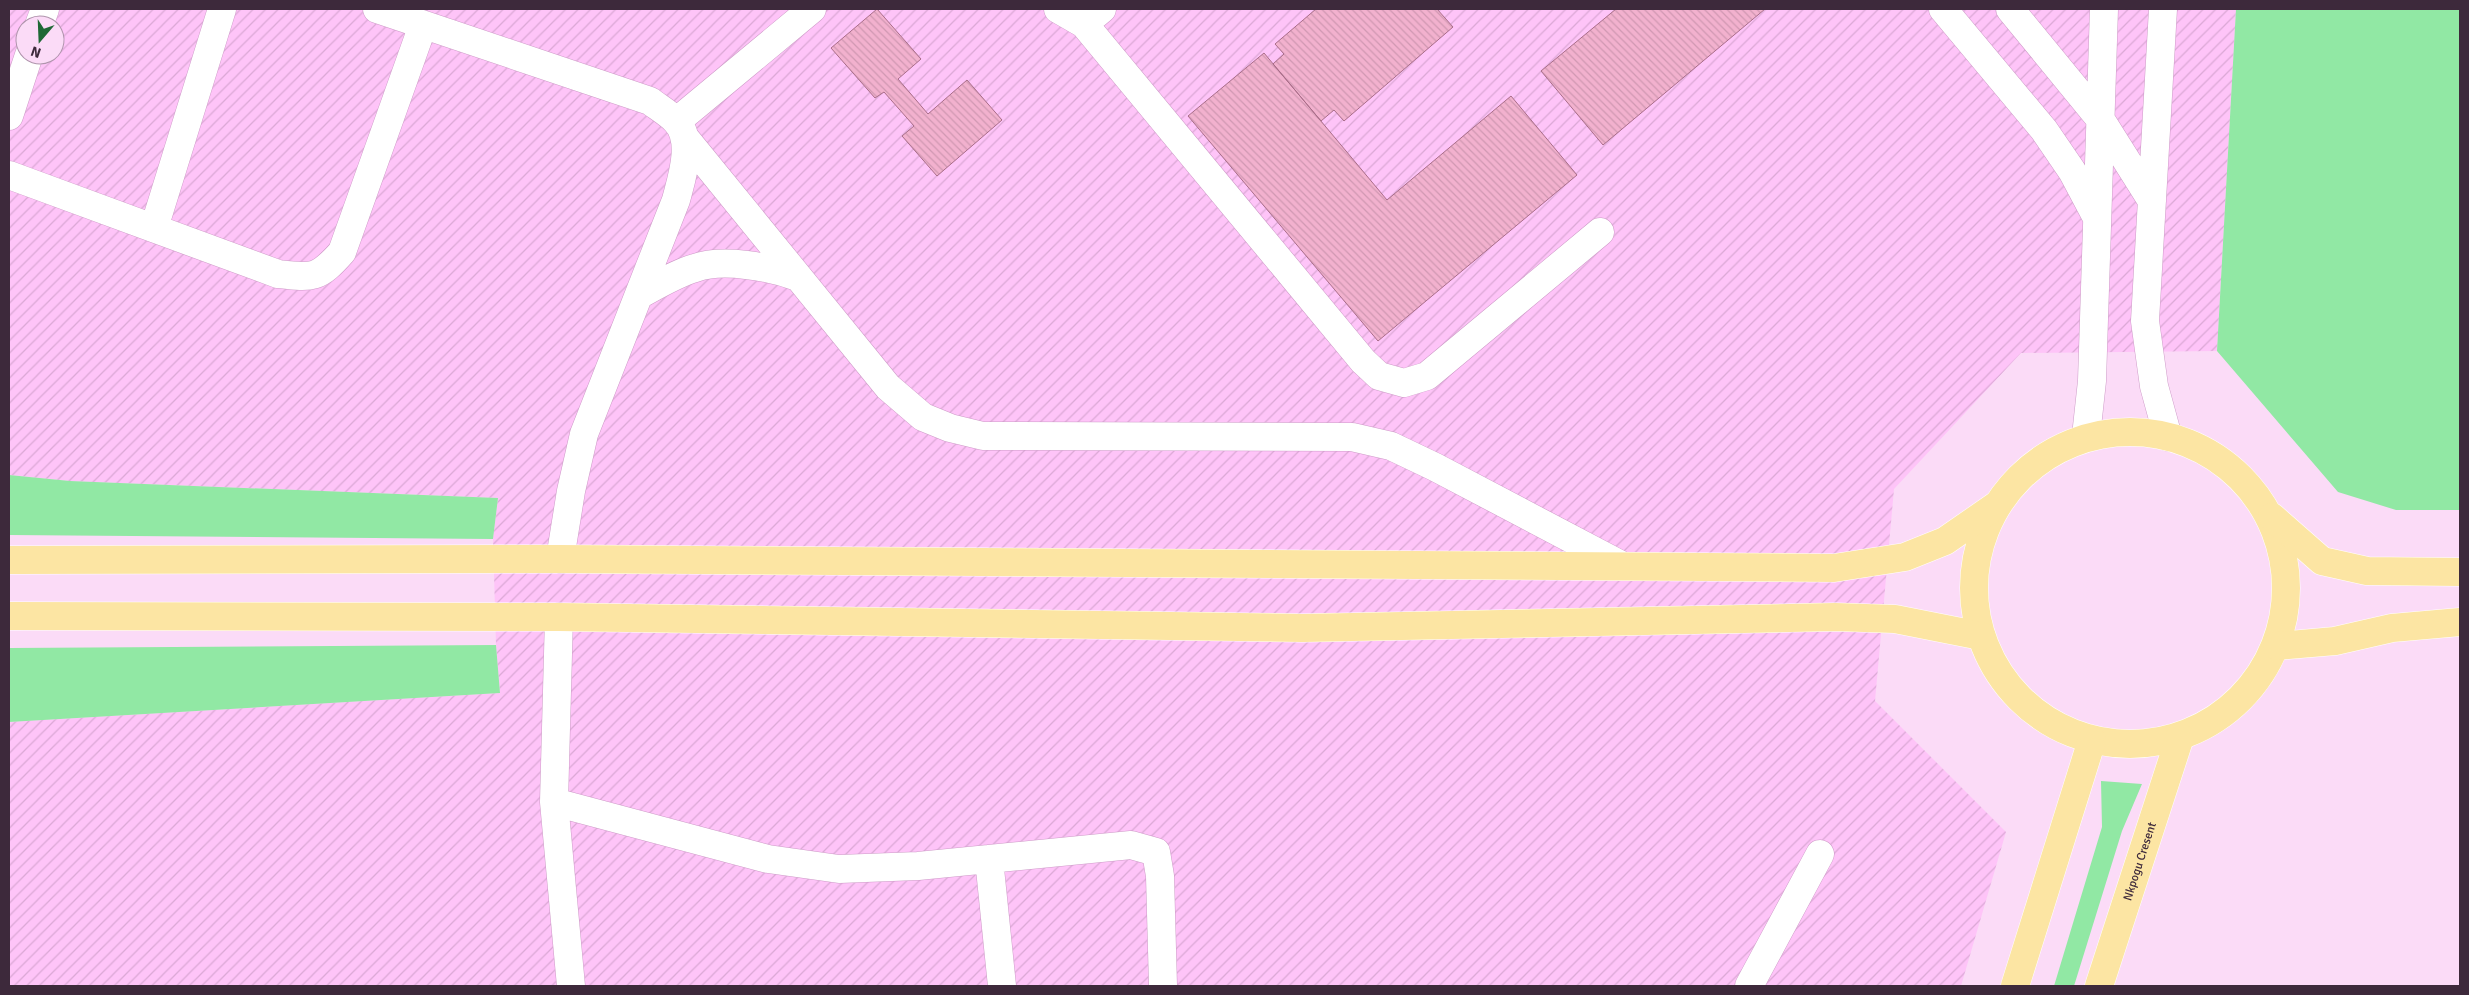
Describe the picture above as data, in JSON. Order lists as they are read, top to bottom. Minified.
{"streets":{"main road":["Nkpogu Cresent"]},"north":"bottom"}
